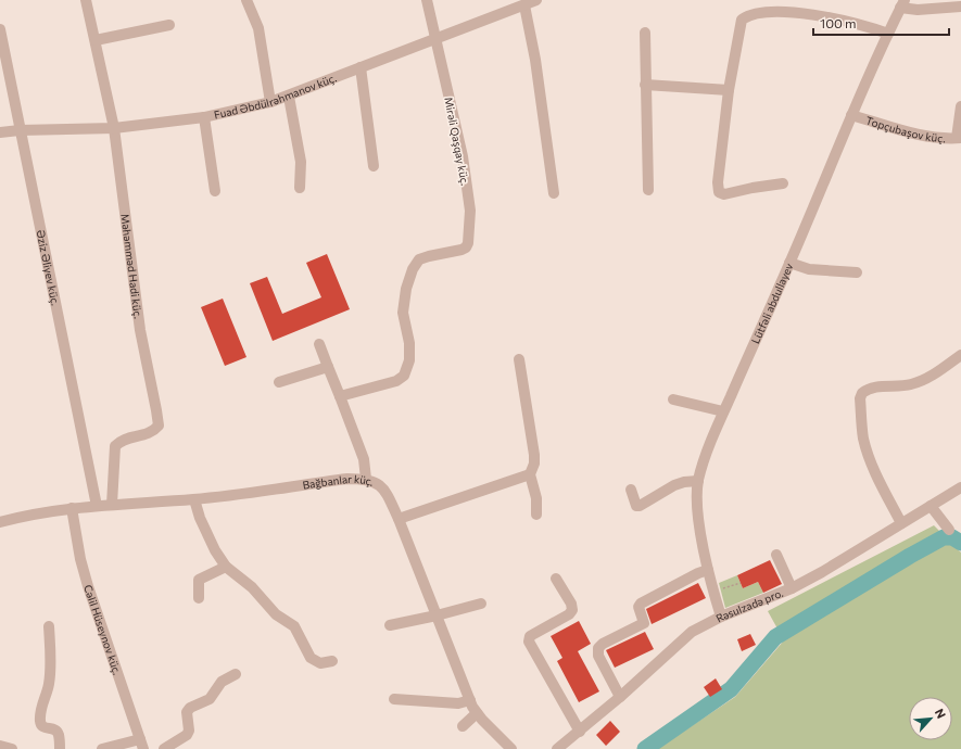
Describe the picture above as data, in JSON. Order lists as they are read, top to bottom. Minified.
{"streets":{"street":["Fuad Əbdülrəhmanov küç.","Topçubaşov küç.","Mirəli Qaşqay küç.","Məhəmməd Hadi küç.","Əziz Əliyev küç.","Lütfəli abdullayev","Bağbanlar küç.","Rəsulzadə pro.","Cəlil Hüseynov küç."]},"crossings":[["Fuad Əbdülrəhmanov küç.","Mirəli Qaşqay küç."],["Fuad Əbdülrəhmanov küç.","Məhəmməd Hadi küç."],["Fuad Əbdülrəhmanov küç.","Əziz Əliyev küç."],["Topçubaşov küç.","Lütfəli abdullayev"],["Məhəmməd Hadi küç.","Bağbanlar küç."],["Əziz Əliyev küç.","Bağbanlar küç."],["Lütfəli abdullayev","Rəsulzadə pro."],["Bağbanlar küç.","Cəlil Hüseynov küç."]],"scale_bar":"100 m","north":"top right"}
